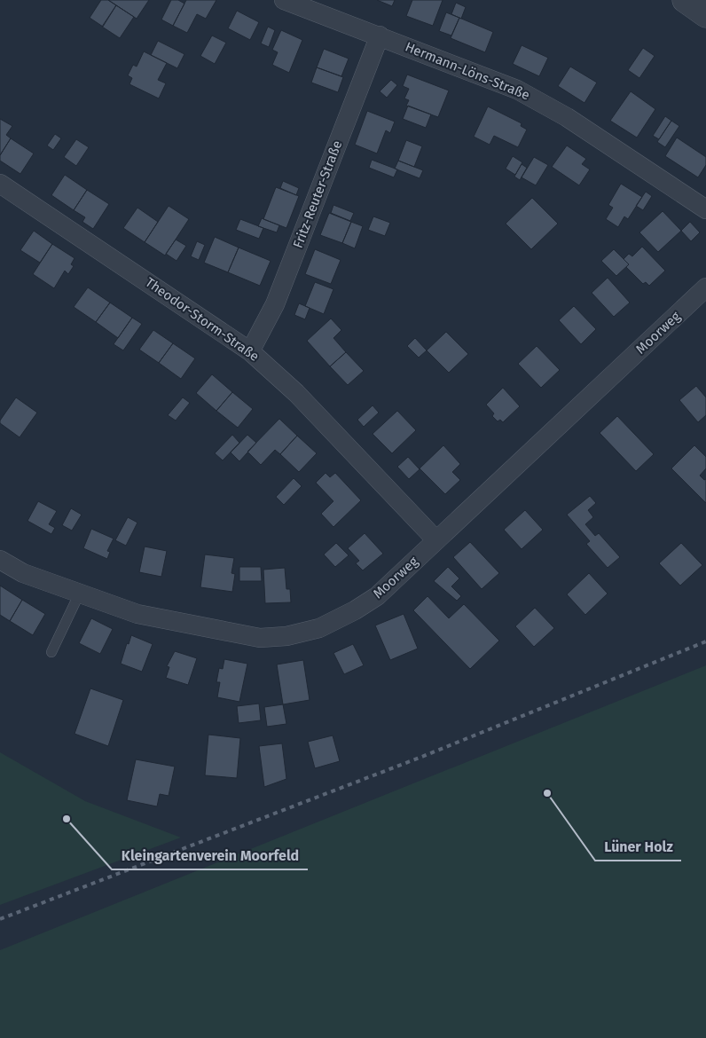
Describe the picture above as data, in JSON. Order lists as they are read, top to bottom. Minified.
{"streets":{"street":["Hermann-Löns-Straße","Fritz-Reuter-Straße","Theodor-Storm-Straße","Moorweg"]},"crossings":[["Hermann-Löns-Straße","Fritz-Reuter-Straße"],["Fritz-Reuter-Straße","Theodor-Storm-Straße"],["Theodor-Storm-Straße","Moorweg"]],"places":["Lüner Holz","Kleingartenverein Moorfeld"]}
